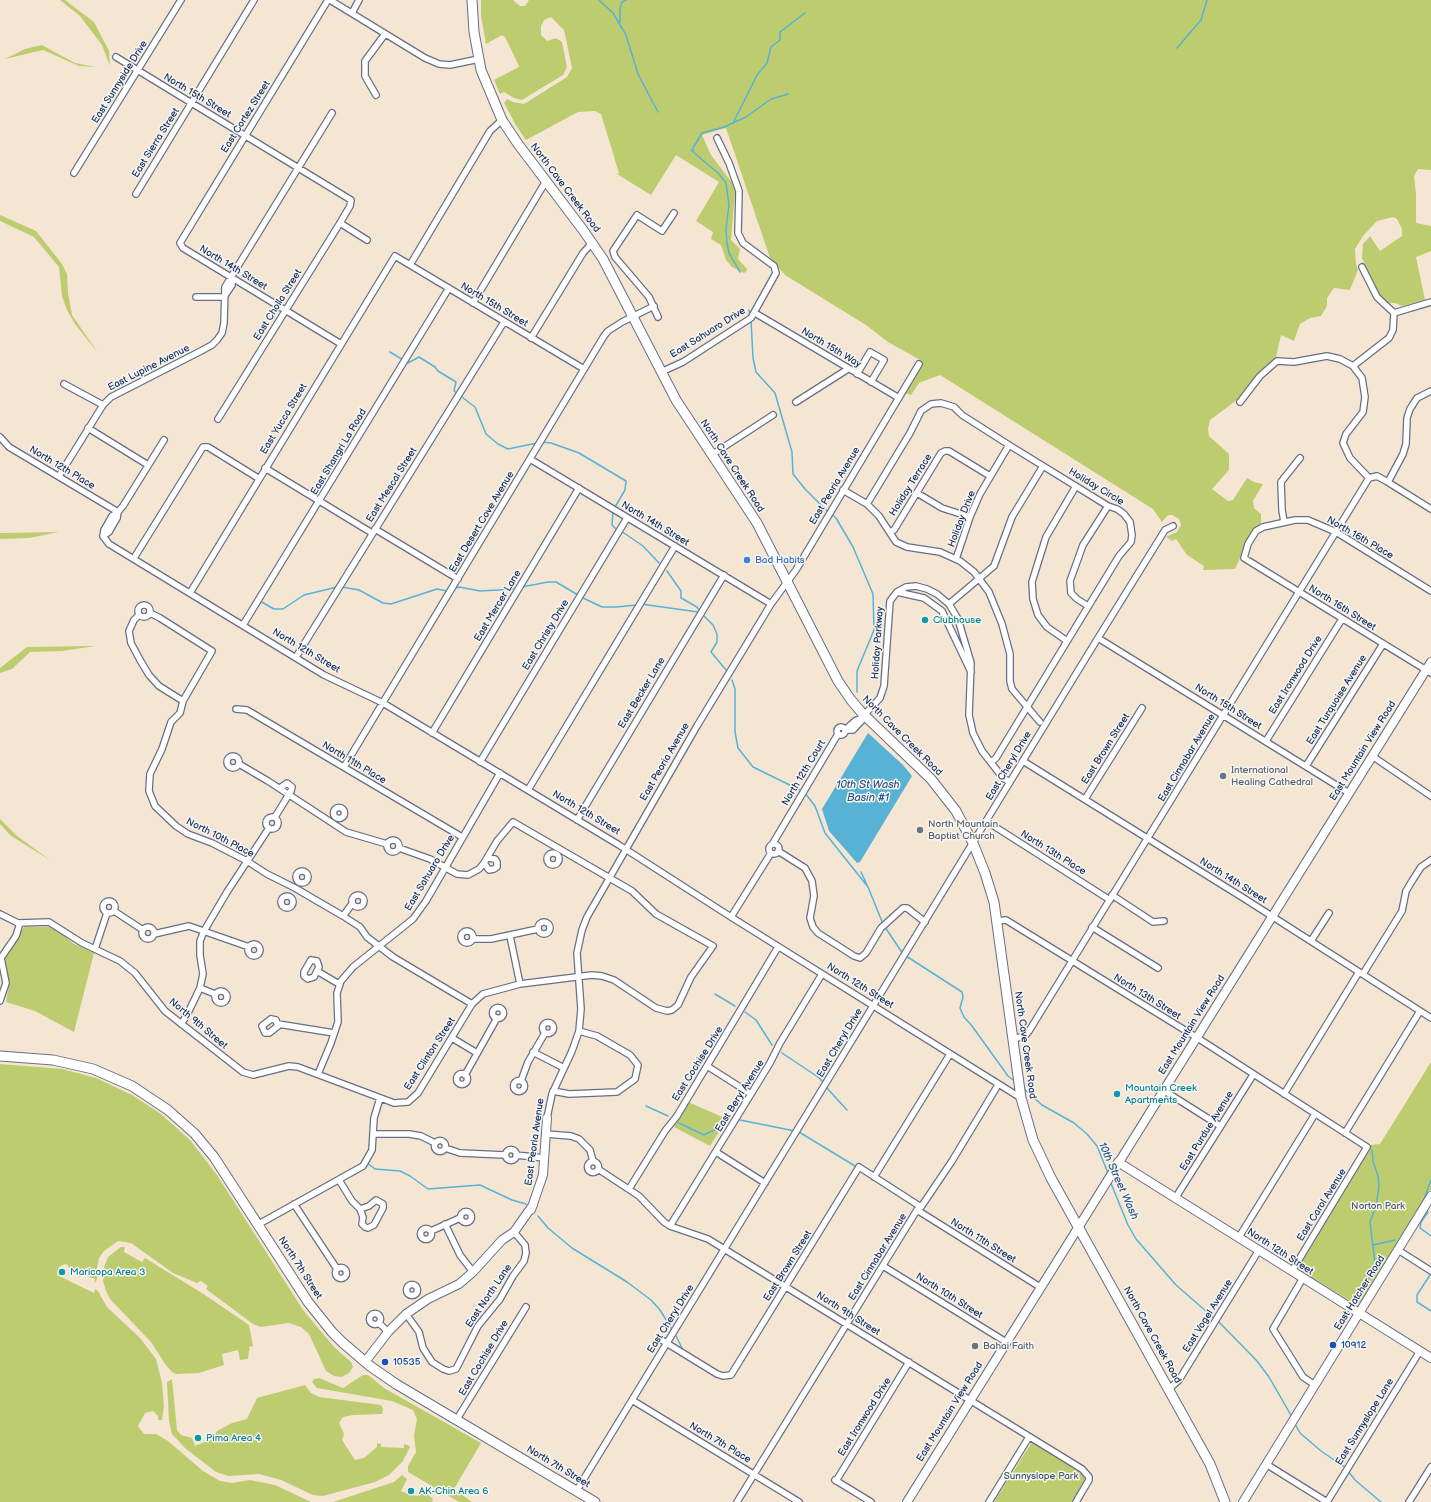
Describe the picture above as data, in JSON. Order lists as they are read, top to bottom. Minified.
{"streets":{"main road":["North Cave Creek Road","North 7th Street"],"street":["East Sunnyside Drive","North 15th Street","East Cortez Street","East Sierra Street","North 14th Street","East Cholla Street","East Sahuaro Drive","North 15th Way","East Lupine Avenue","East Yucca Street","East Shangri La Road","North 12th Place","East Mescal Street","Holiday Terrace","East Peoria Avenue","Holiday Circle","Holiday Drive","East Desert Cove Avenue","North 16th Place","East Mercer Lane","North 16th Street","East Christy Drive","Holiday Parkway","North 12th Street","East Ironwood Drive","East Becker Lane","East Turquoise Avenue","East Brown Street","East Mountain View Road","East Cinnabar Avenue","North 11th Place","East Cheryl Drive","North 12th Court","North 10th Place","North 13th Place","North 13th Street","North 9th Street","East Clinton Street","East Cochise Drive","East Beryl Avenue","East Purdue Avenue","East Carol Avenue","North 11th Street","East Hatcher Road","East North Lane","North 10th Street","East Vogel Avenue","East Sunnyslope Lane","North 7th Place"]},"crossings":[["East Sunnyside Drive","North 15th Street"],["North 15th Street","East Cortez Street"],["North 15th Street","East Sierra Street"],["North 15th Street","East Cholla Street"],["North 15th Street","East Lupine Avenue"],["North 15th Street","East Yucca Street"],["North 15th Street","East Shangri La Road"],["North 15th Street","East Mescal Street"],["North 15th Street","East Desert Cove Avenue"],["North 15th Street","East Ironwood Drive"],["North 15th Street","East Turquoise Avenue"],["North 15th Street","East Mountain View Road"],["North 15th Street","East Cinnabar Avenue"],["North 15th Street","East Cheryl Drive"],["East Cortez Street","North 14th Street"],["North Cave Creek Road","East Sahuaro Drive"],["North Cave Creek Road","East Peoria Avenue"],["North Cave Creek Road","East Desert Cove Avenue"],["North Cave Creek Road","Holiday Parkway"],["North Cave Creek Road","North 12th Street"],["North Cave Creek Road","East Mountain View Road"],["North Cave Creek Road","East Cinnabar Avenue"],["North Cave Creek Road","East Cheryl Drive"],["North Cave Creek Road","North 13th Street"],["North Cave Creek Road","East Vogel Avenue"],["North 14th Street","East Cholla Street"],["North 14th Street","East Lupine Avenue"],["North 14th Street","East Yucca Street"],["North 14th Street","East Peoria Avenue"],["North 14th Street","East Desert Cove Avenue"],["North 14th Street","East Mercer Lane"],["North 14th Street","East Christy Drive"],["North 14th Street","East Becker Lane"],["North 14th Street","East Brown Street"],["North 14th Street","East Mountain View Road"],["North 14th Street","East Cinnabar Avenue"],["North 14th Street","East Cheryl Drive"],["East Sahuaro Drive","North 15th Way"],["East Sahuaro Drive","North 12th Street"],["East Sahuaro Drive","North 11th Place"],["East Sahuaro Drive","North 10th Place"],["North 15th Way","East Peoria Avenue"],["East Lupine Avenue","North 12th Place"],["East Yucca Street","North 12th Street"],["East Shangri La Road","North 12th Street"],["North 12th Place","North 12th Street"],["East Mescal Street","North 12th Street"],["Holiday Terrace","Holiday Drive"],["East Peoria Avenue","North 12th Street"],["East Peoria Avenue","North 9th Street"],["East Peoria Avenue","East Clinton Street"],["East Peoria Avenue","North 7th Street"],["East Peoria Avenue","East North Lane"],["Holiday Circle","Holiday Drive"],["East Desert Cove Avenue","North 12th Street"],["East Desert Cove Avenue","North 11th Place"],["North 16th Place","North 16th Street"],["North 16th Place","East Cinnabar Avenue"],["East Mercer Lane","North 12th Street"],["North 16th Street","East Ironwood Drive"],["North 16th Street","East Turquoise Avenue"],["North 16th Street","East Mountain View Road"],["North 16th Street","East Cinnabar Avenue"],["East Christy Drive","North 12th Street"],["Holiday Parkway","North 12th Court"],["North 12th Street","East Becker Lane"],["North 12th Street","East Mountain View Road"],["North 12th Street","East Cinnabar Avenue"],["North 12th Street","East Cheryl Drive"],["North 12th Street","East Cochise Drive"],["North 12th Street","East Beryl Avenue"],["North 12th Street","East Purdue Avenue"],["North 12th Street","East Carol Avenue"],["North 12th Street","East Hatcher Road"],["North 12th Street","East Vogel Avenue"],["North 12th Street","East Sunnyslope Lane"],["East Ironwood Drive","North 9th Street"],["East Brown Street","East Cheryl Drive"],["East Brown Street","North 9th Street"],["East Brown Street","North 11th Street"],["East Mountain View Road","North 13th Street"],["East Mountain View Road","North 9th Street"],["East Mountain View Road","North 11th Street"],["East Mountain View Road","North 10th Street"],["East Cinnabar Avenue","North 13th Place"],["East Cinnabar Avenue","North 13th Street"],["East Cinnabar Avenue","North 9th Street"],["East Cinnabar Avenue","North 11th Street"],["East Cinnabar Avenue","North 10th Street"],["East Cinnabar Avenue","North 7th Place"],["East Cheryl Drive","North 13th Place"],["East Cheryl Drive","North 9th Street"],["East Cheryl Drive","North 7th Street"],["East Cheryl Drive","North 7th Place"],["North 10th Place","East Clinton Street"],["North 13th Street","East Purdue Avenue"],["North 13th Street","East Carol Avenue"],["North 9th Street","East Clinton Street"],["North 9th Street","East Cochise Drive"],["North 9th Street","East Beryl Avenue"],["East Cochise Drive","North 7th Street"]],"water":["10th St Wash Basin #1","10th Street Wash"],"parks":["Norton Park","Sunnyslope Park"],"places":["Bad Habits","Clubhouse","International Healing Cathedral","North Mountain Baptist Church","Mountain Creek Apartments","Maricopa Area 3","10912","Bahai Faith","10535","Pima Area 4","AK-Chin Area 6"]}
